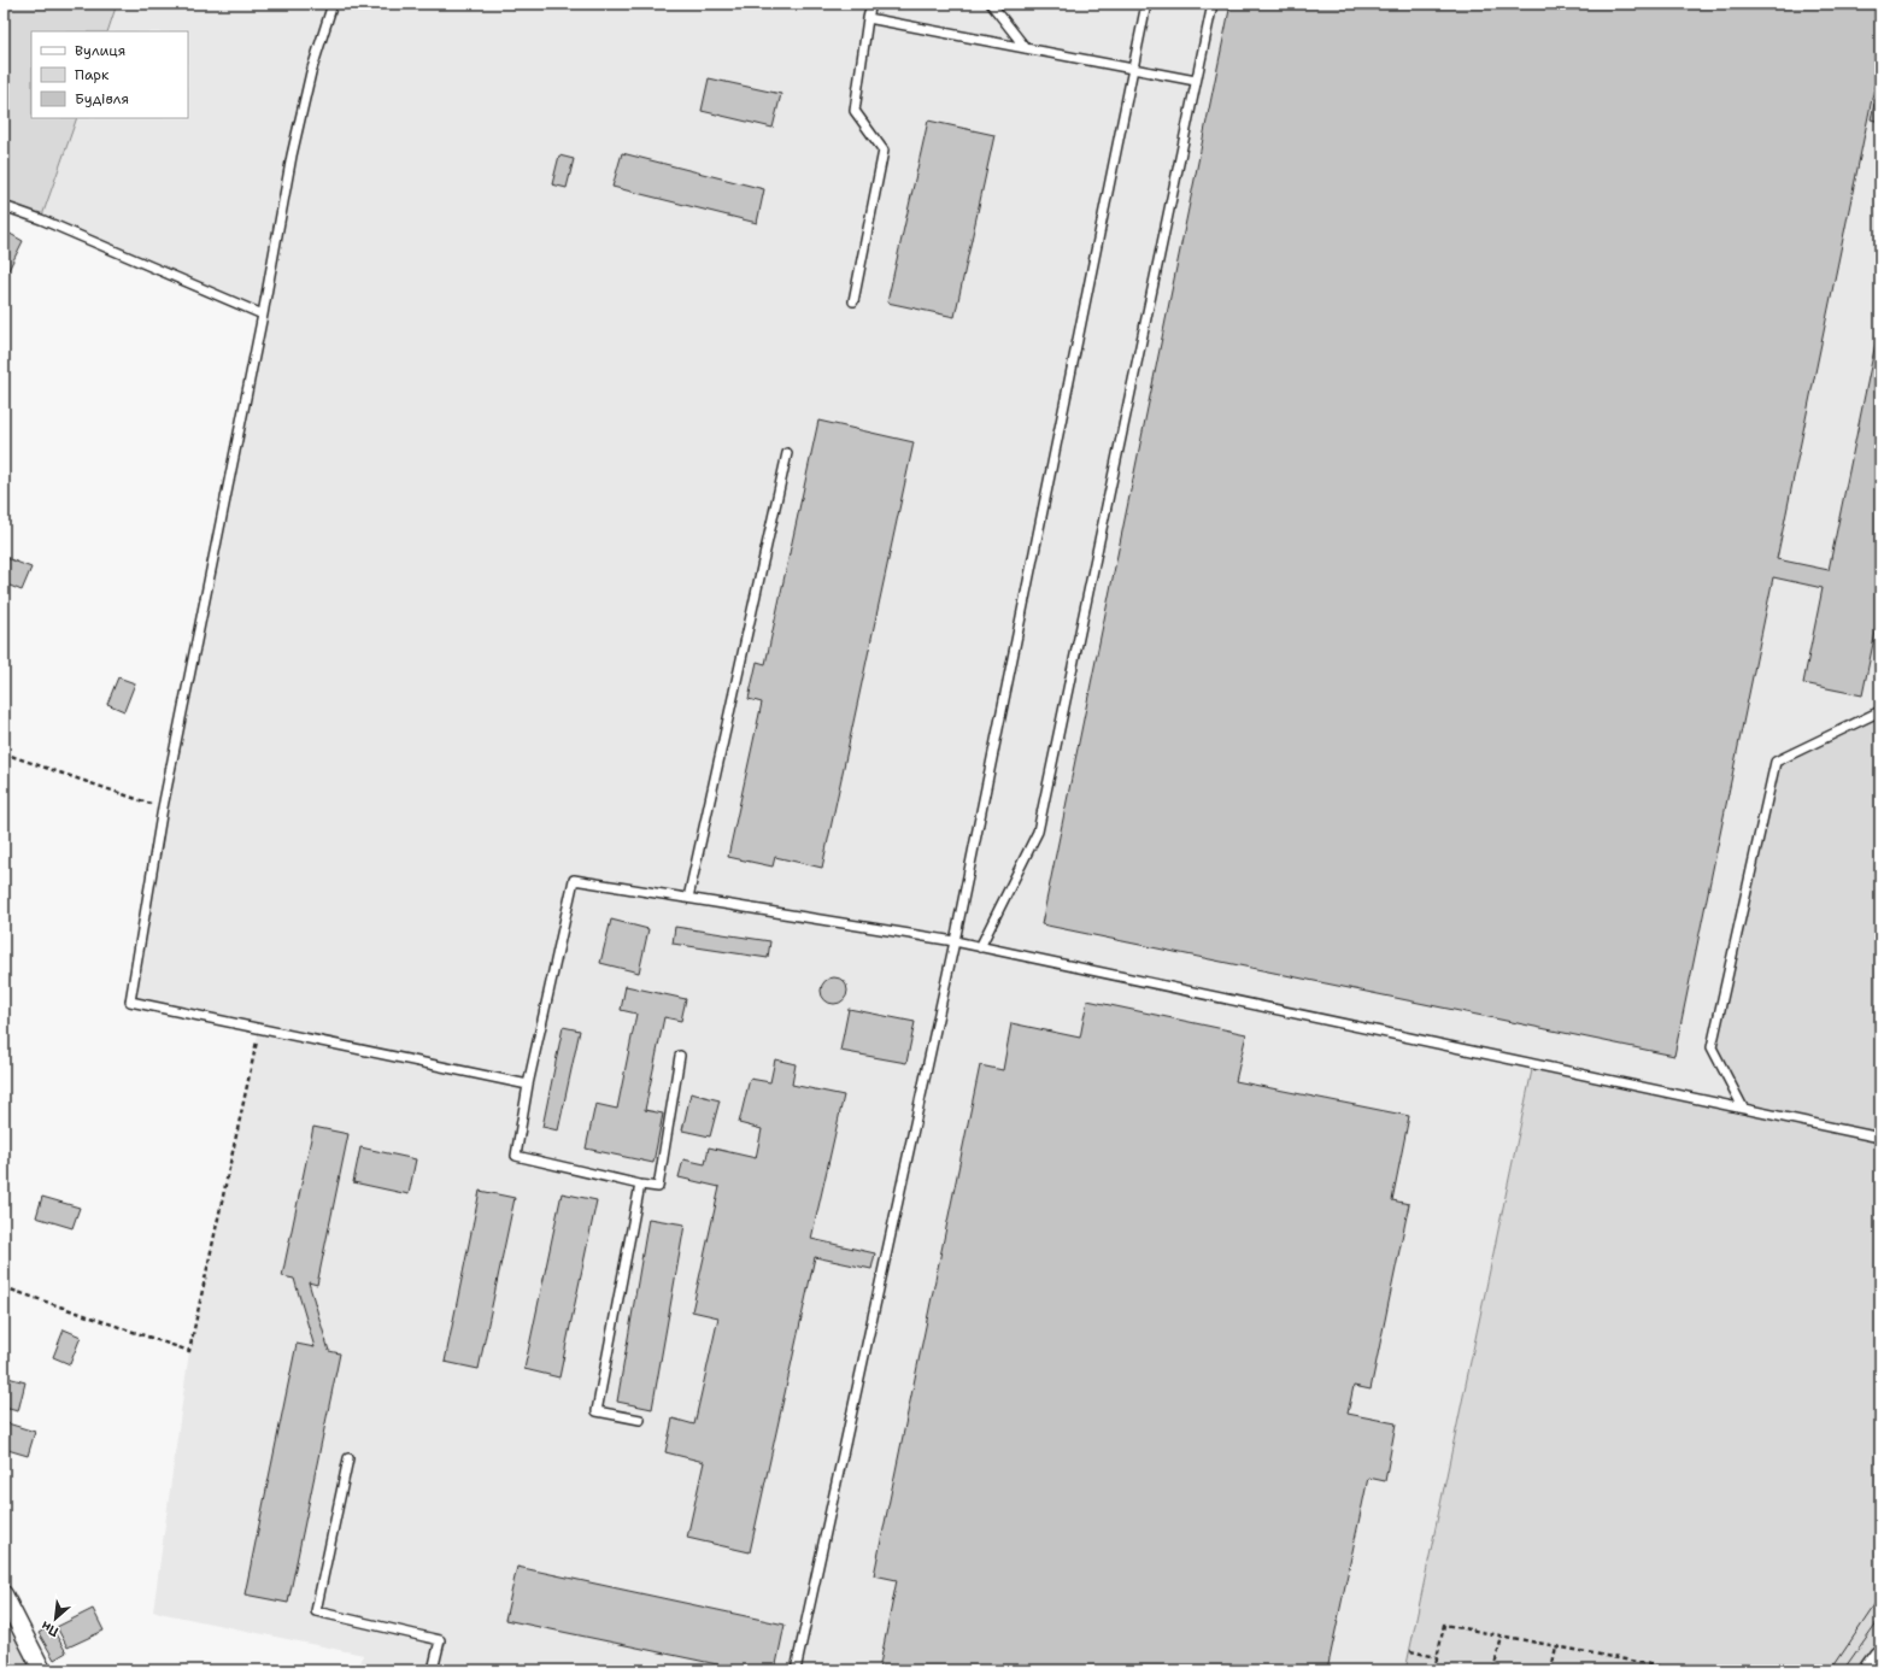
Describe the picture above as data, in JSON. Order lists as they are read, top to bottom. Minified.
{"legend":["Вулиця","Парк","Будівля"],"north":"bottom left"}
